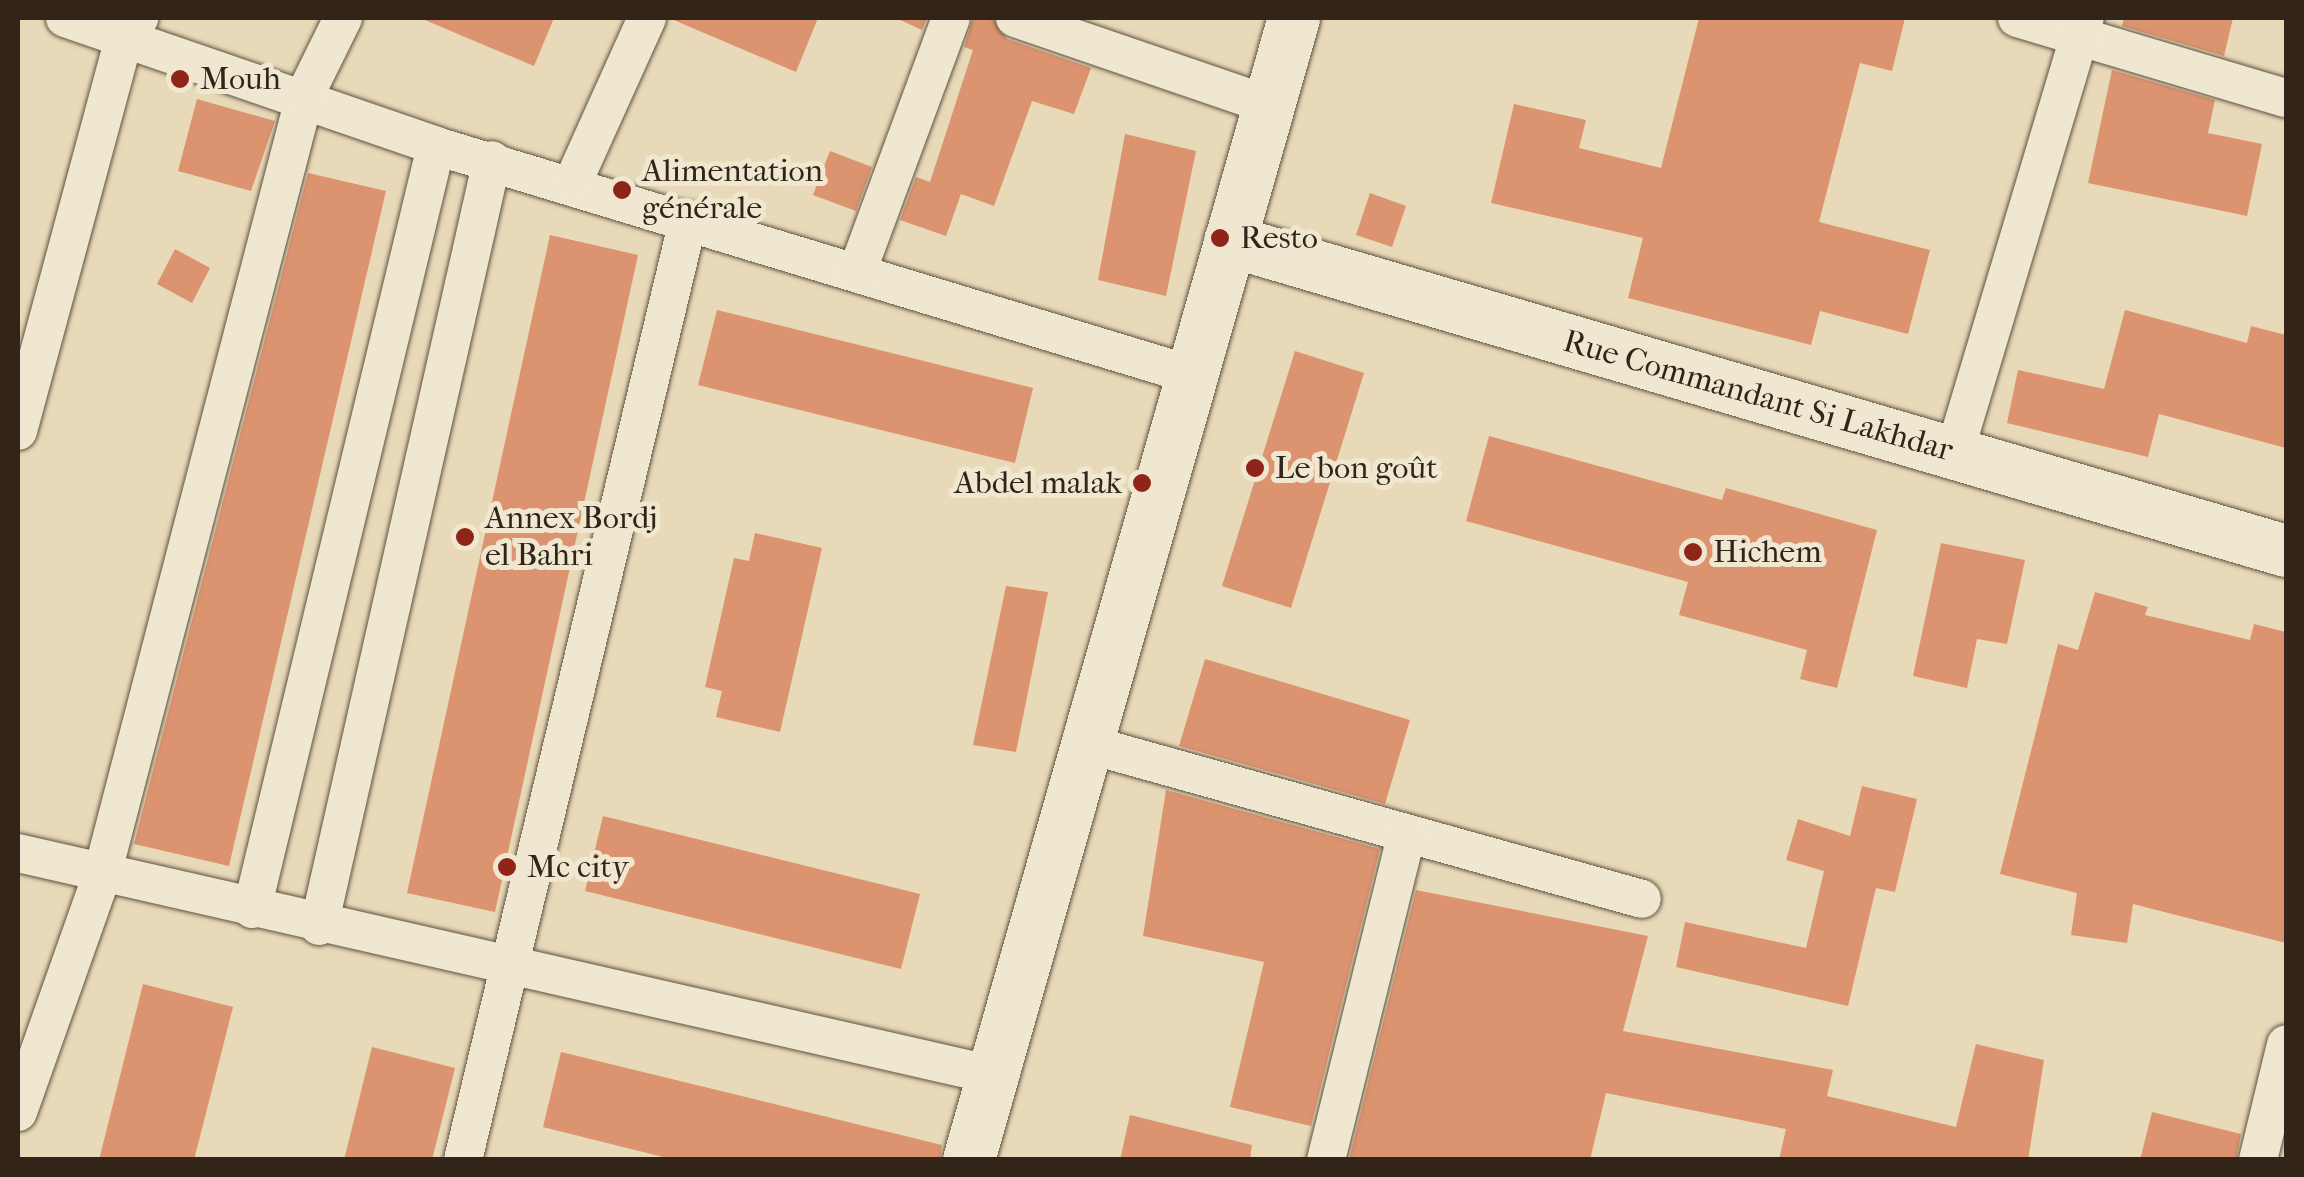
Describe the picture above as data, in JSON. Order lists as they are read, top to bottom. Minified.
{"streets":{"main road":["Rue Commandant Si Lakhdar"]},"places":["Mouh","Alimentation générale","Resto","Le bon goût","Abdel malak","Annex Bordj el Bahri","Hichem","Mc city"]}
